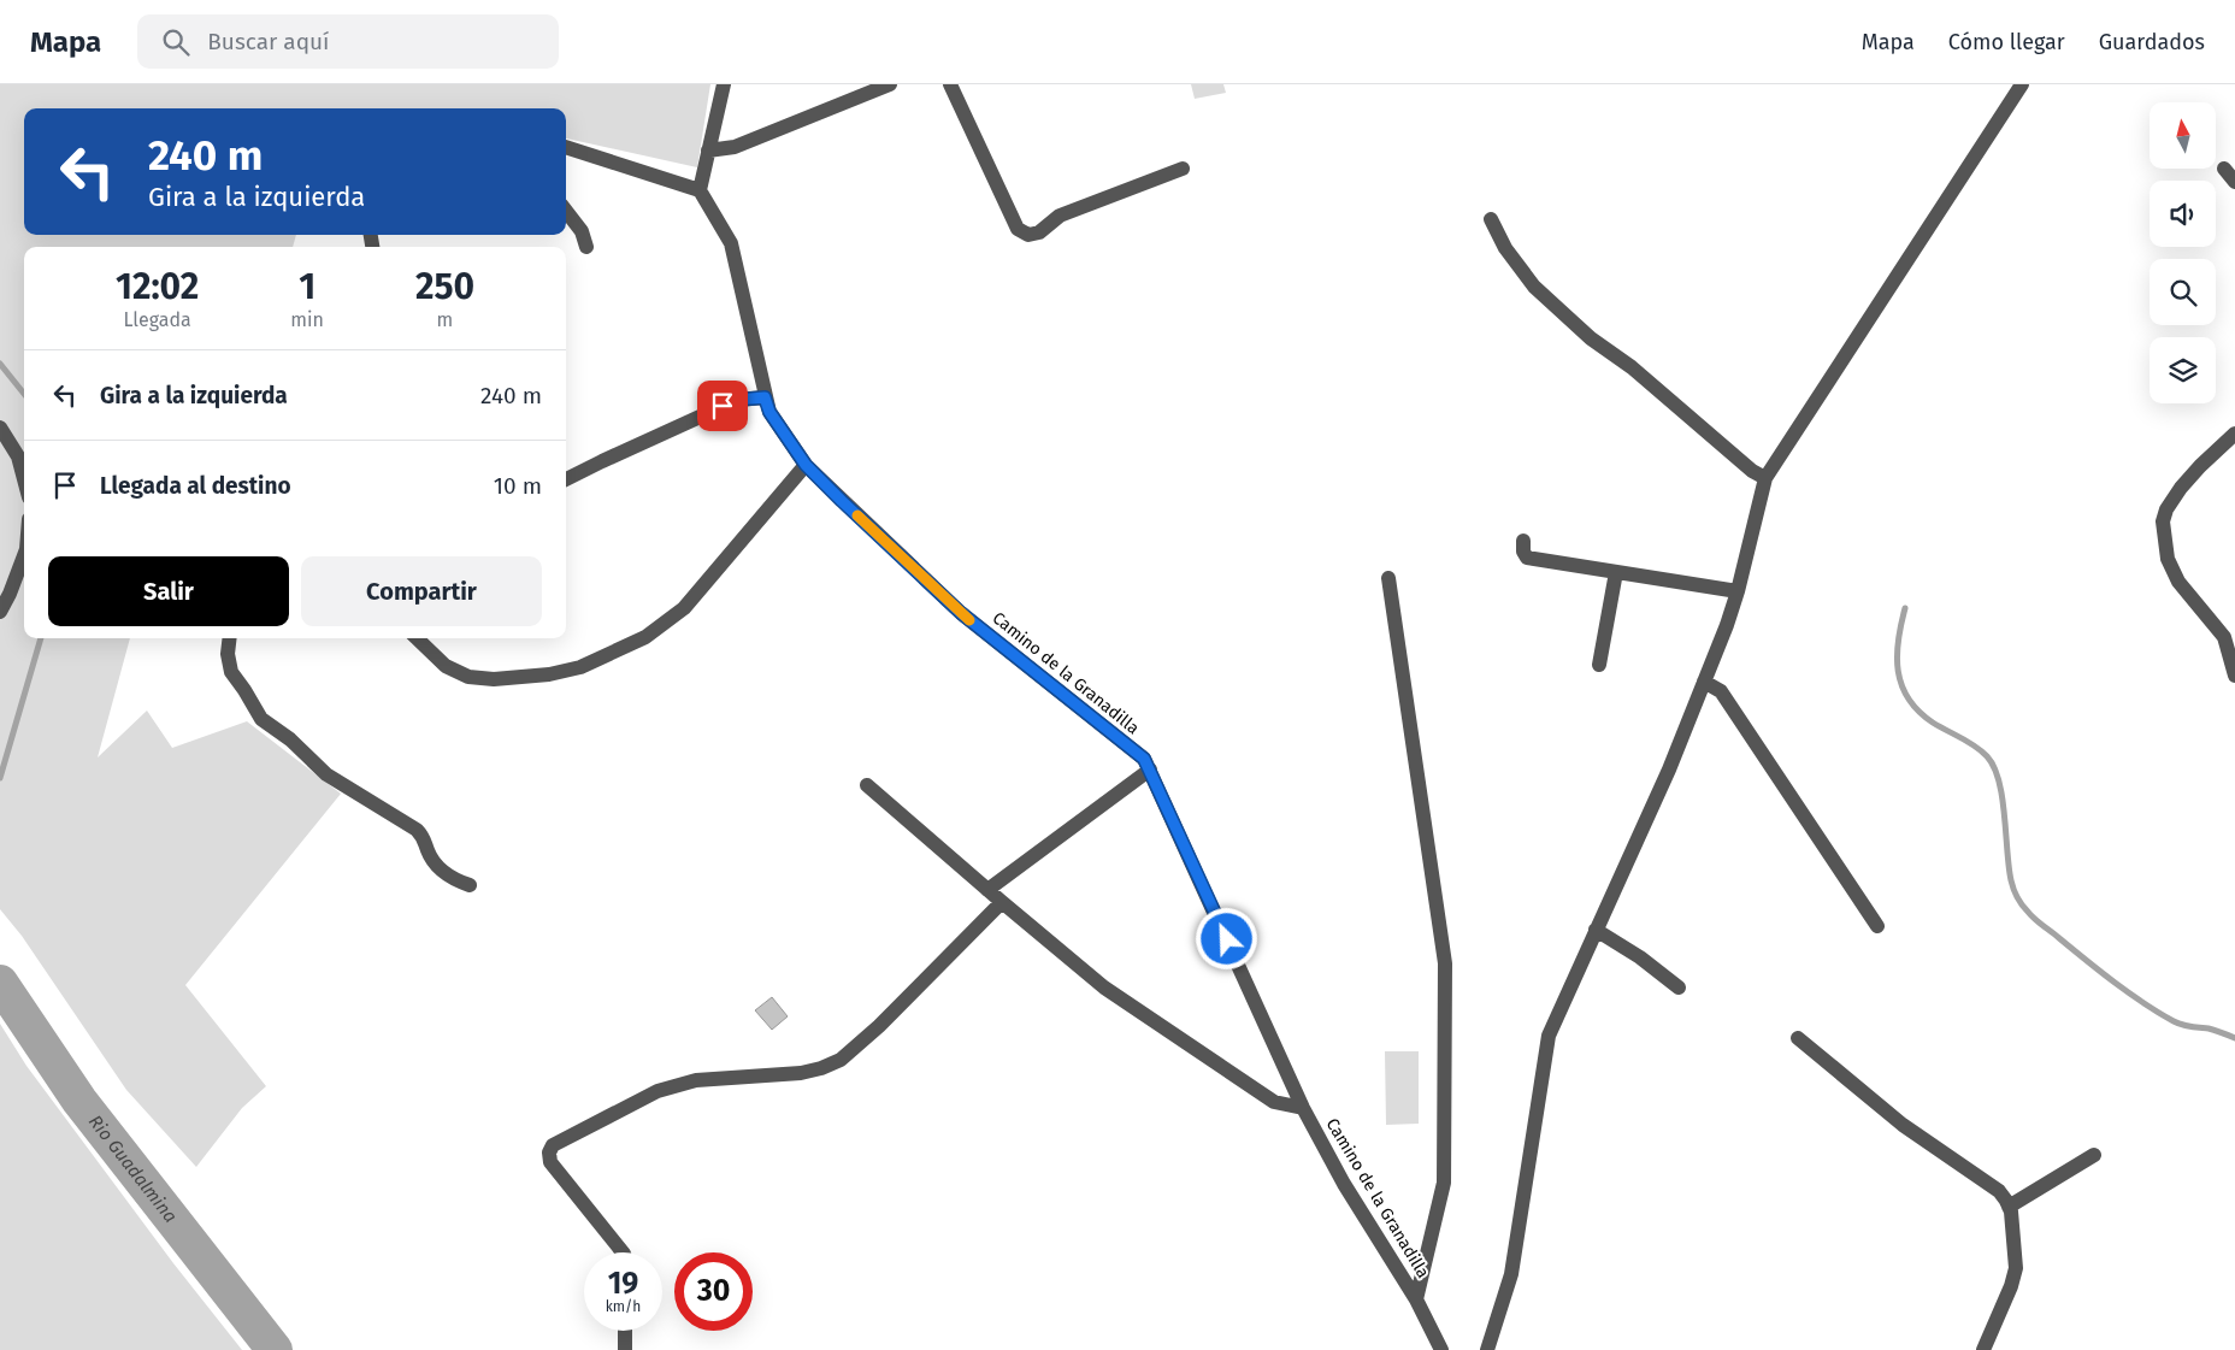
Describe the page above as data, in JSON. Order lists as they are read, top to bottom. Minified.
{"streets":{"street":["Camino de la Granadilla"]},"water":["Rio Guadalmina"],"north":"top","page":{"header":"Mapa","search":"Buscar aquí","nav":["Mapa","Cómo llegar","Guardados"],"turn":["240 m","Gira a la izquierda"],"eta":["12:02","Llegada","1","min","250","m"],"list":[{"name":"Gira a la izquierda","value":"240 m"},{"name":"Llegada al destino","value":"10 m"}],"buttons":["Salir","Compartir"],"speed":"19 km/h","limit":"30"}}
